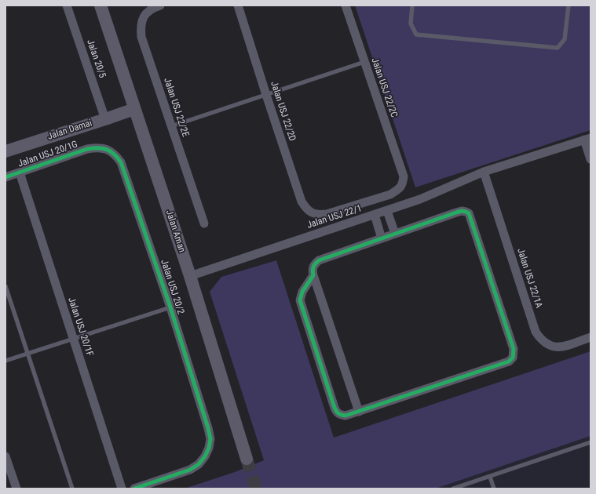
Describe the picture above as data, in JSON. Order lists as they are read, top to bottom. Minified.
{"streets":{"street":["Jalan 20/5","Jalan USJ 22/2C","Jalan USJ 22/2E","Jalan USJ 22/2D","Jalan Damai","Jalan USJ 20/1G","Jalan USJ 22/1","Jalan Aman","Jalan USJ 22/1A","Jalan USJ 20/2","Jalan USJ 20/1F"]},"crossings":[["Jalan 20/5","Jalan Damai"],["Jalan USJ 22/2C","Jalan USJ 22/2D"],["Jalan Damai","Jalan Aman"],["Jalan USJ 20/1G","Jalan USJ 20/2"],["Jalan USJ 20/1G","Jalan USJ 20/1F"],["Jalan USJ 22/1","Jalan Aman"],["Jalan USJ 22/1","Jalan USJ 22/1A"]]}
